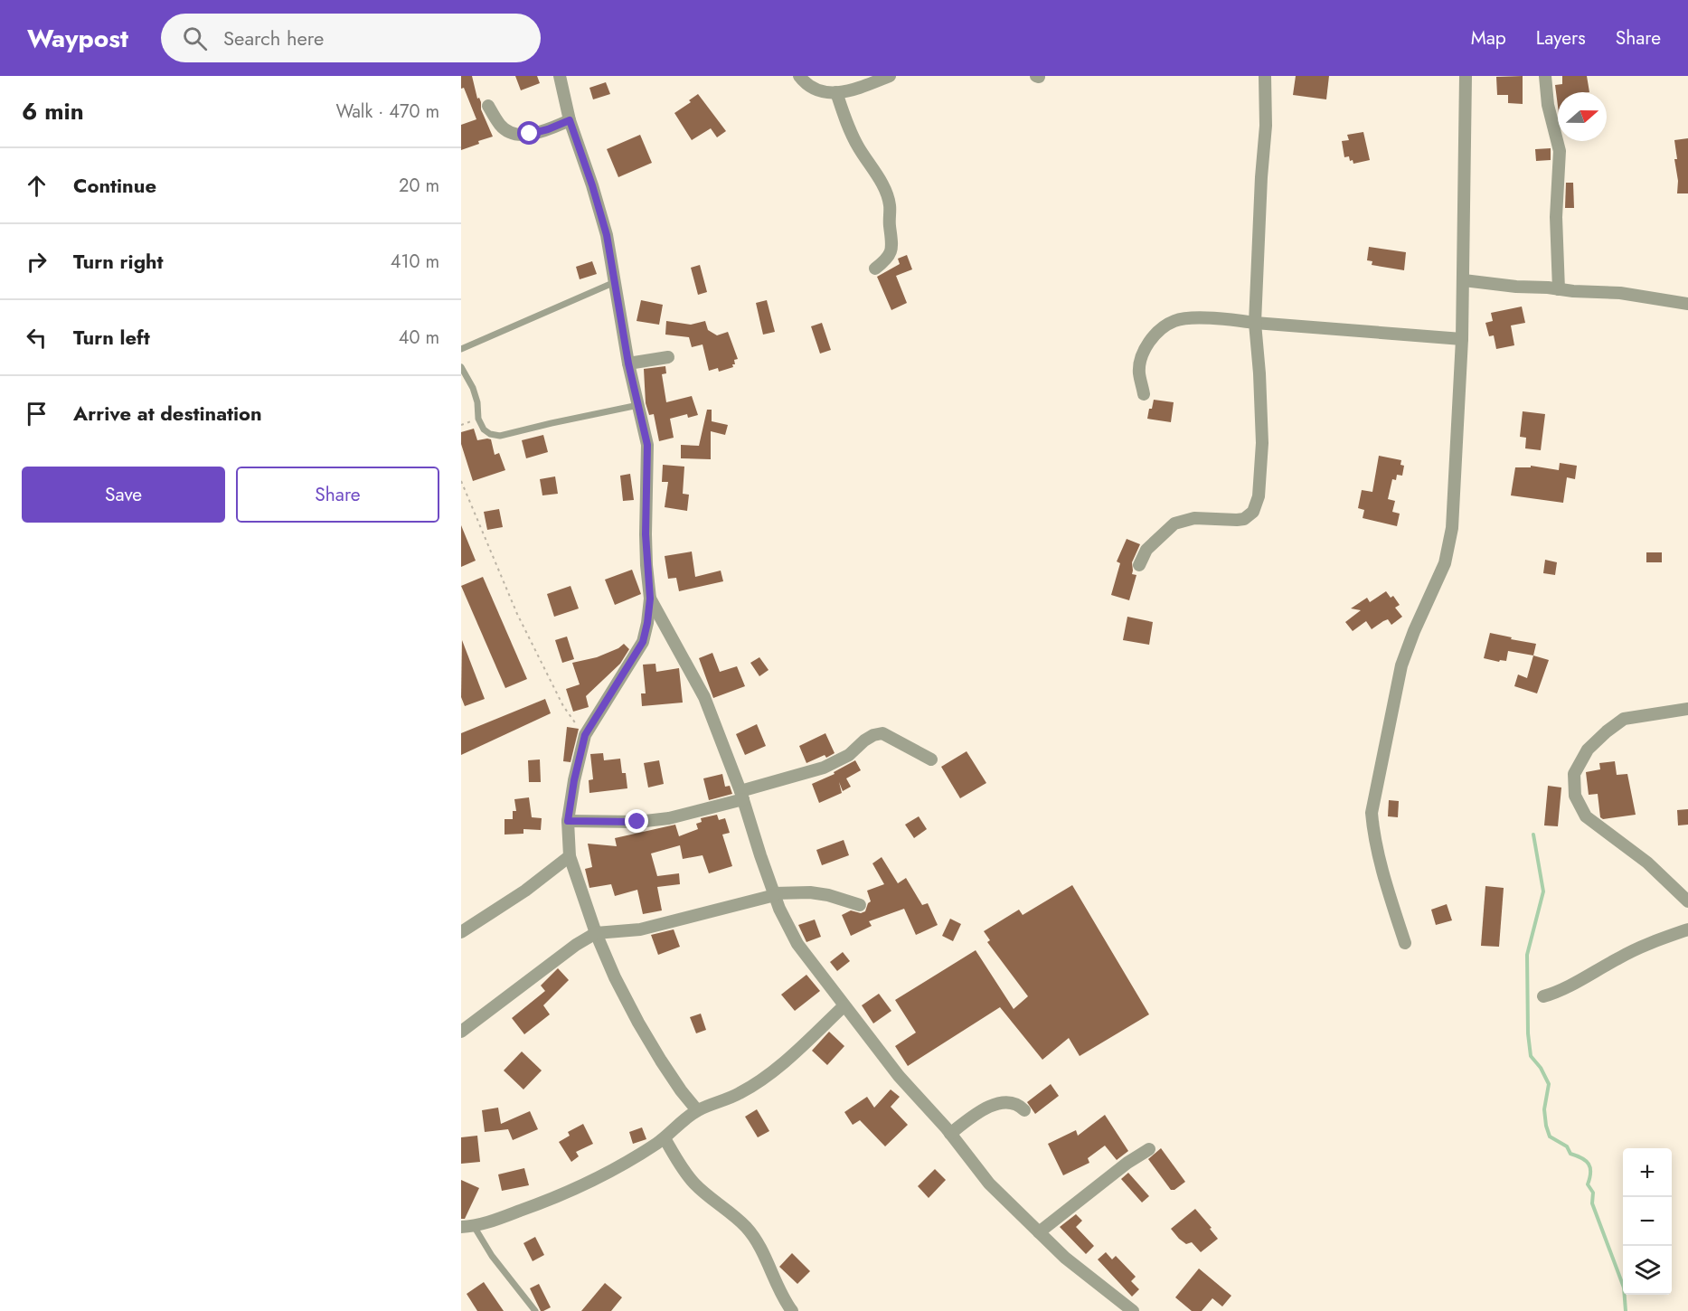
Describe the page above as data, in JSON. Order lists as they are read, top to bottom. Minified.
{"north":"right","page":{"header":"Waypost","search":"Search here","nav":["Map","Layers","Share"],"heading":["6 min","Walk · 470 m"],"list":[["Continue","20 m"],["Turn right","410 m"],["Turn left","40 m"],"Arrive at destination"],"buttons":["Save","Share"],"map_buttons":["+","−"]}}
